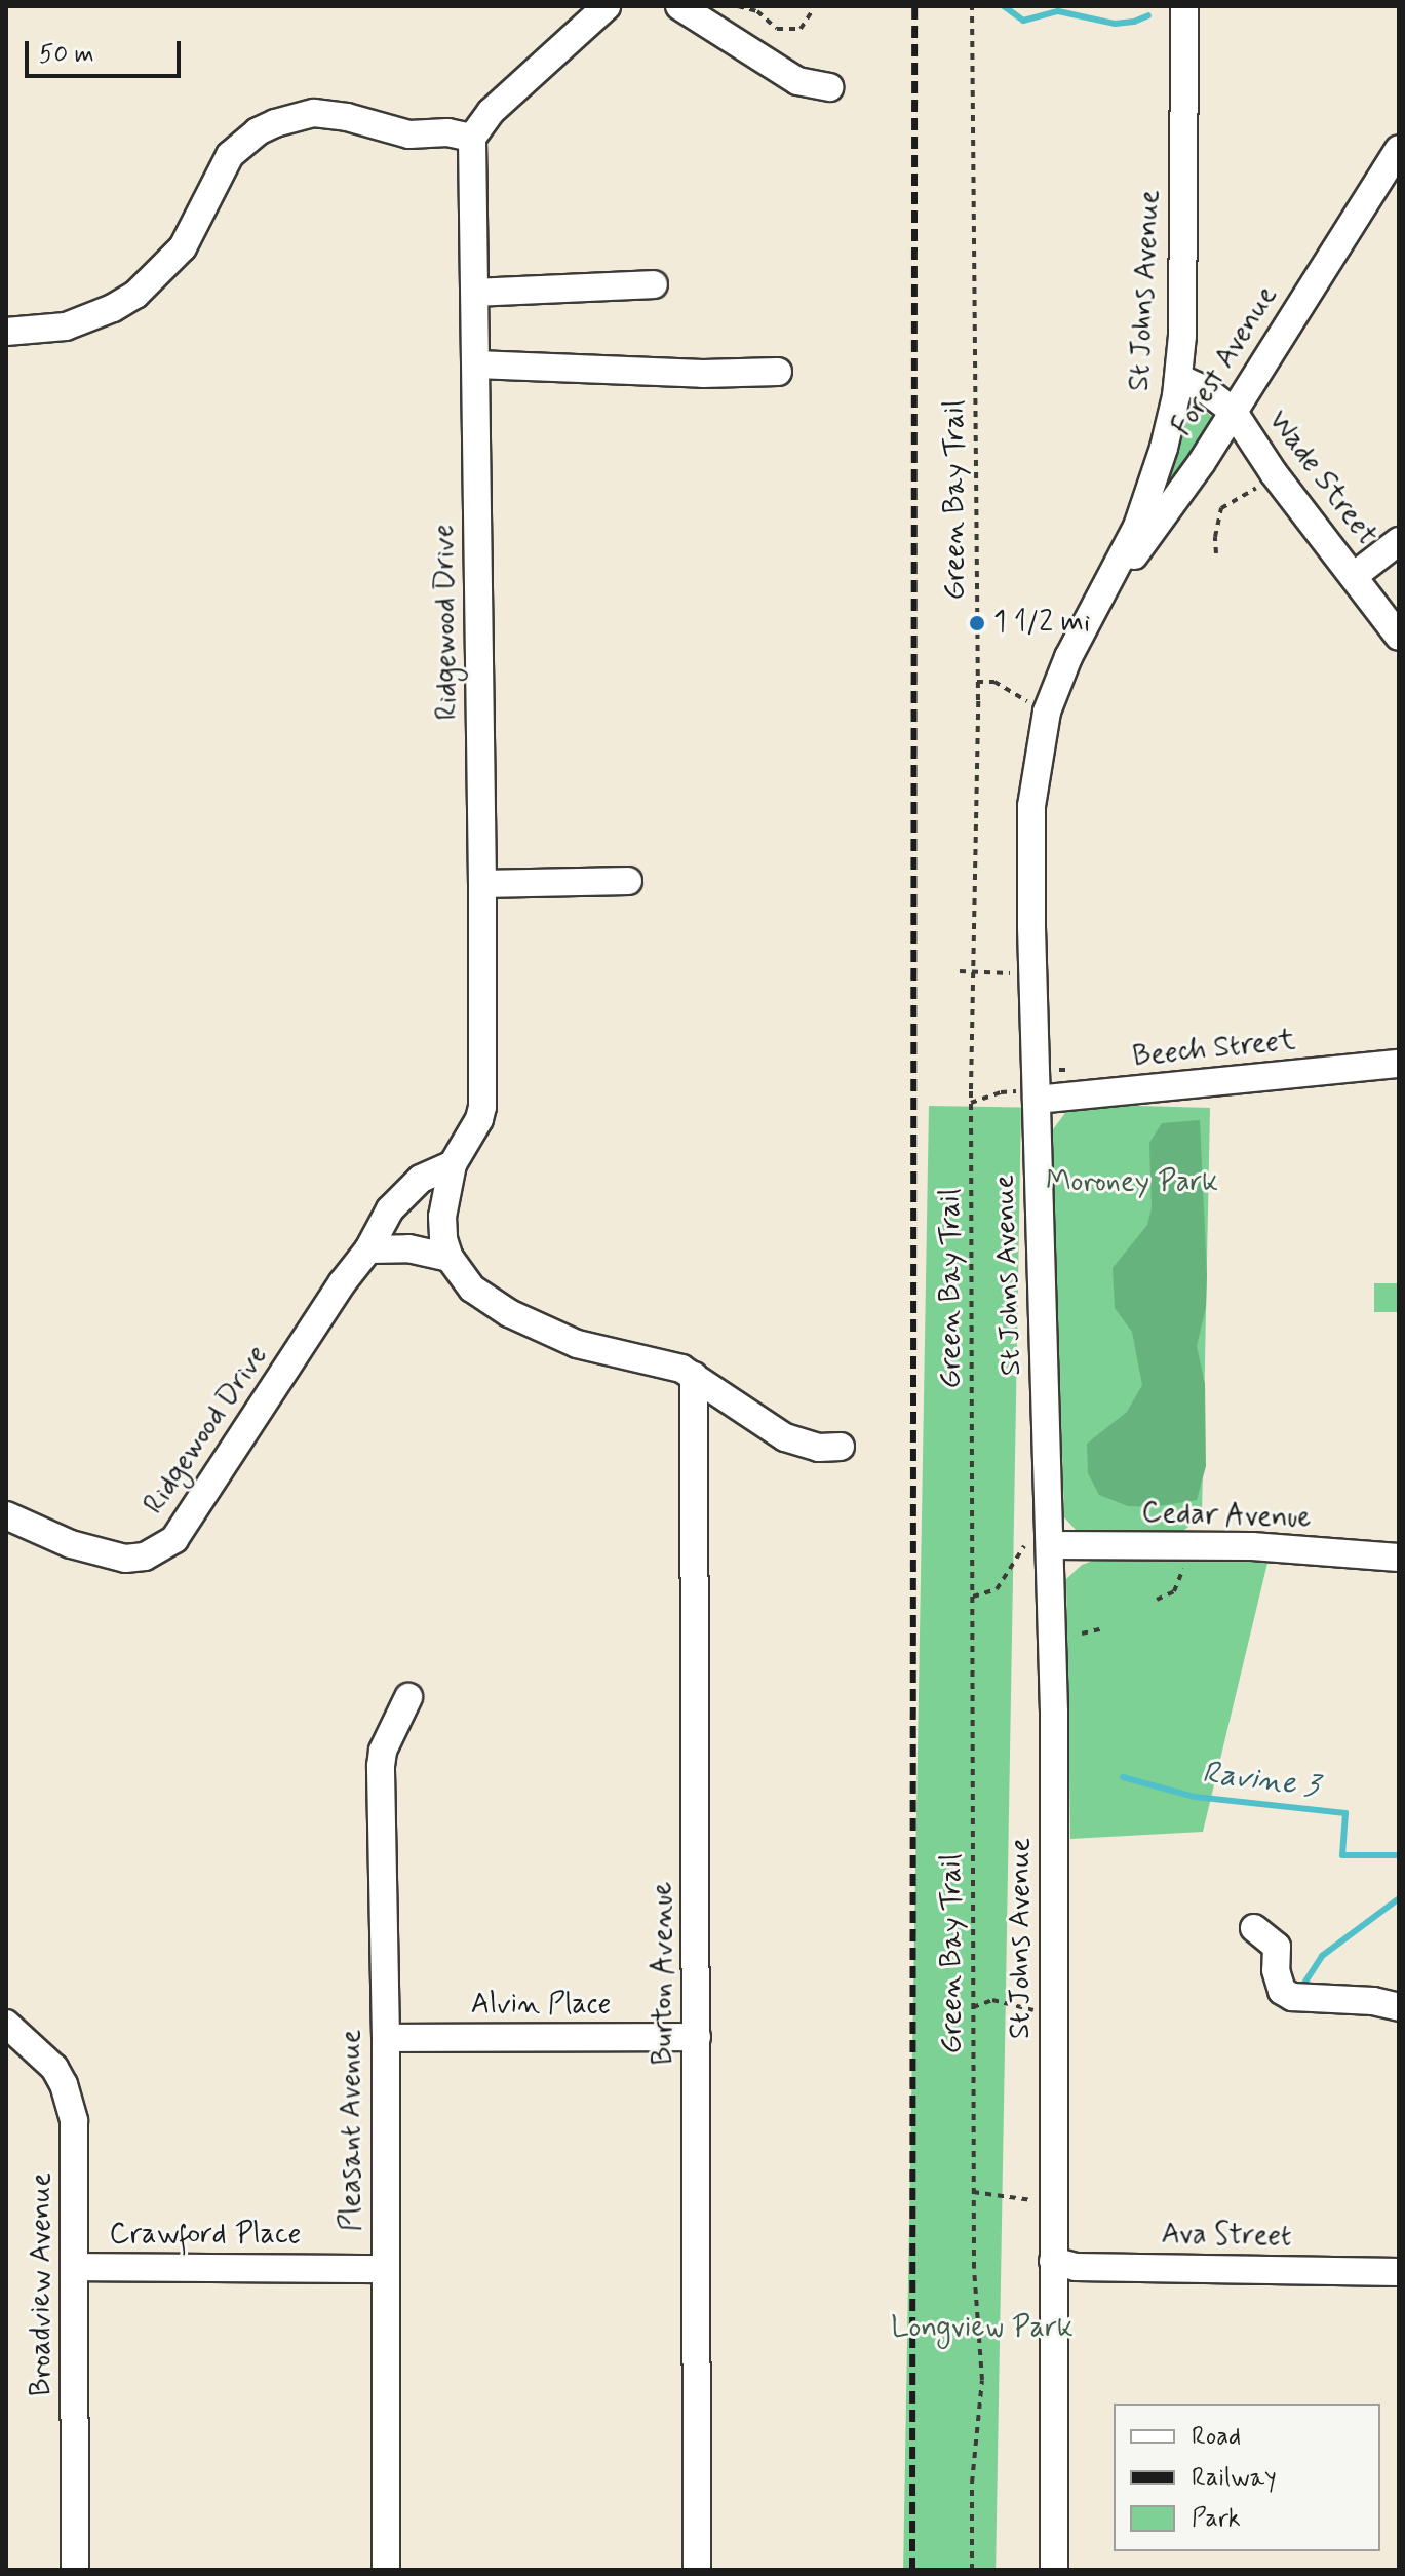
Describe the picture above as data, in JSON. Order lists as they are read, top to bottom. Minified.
{"streets":{"street":["St Johns Avenue","Forest Avenue","Wade Street","Ridgewood Drive","Beech Street","Cedar Avenue","Burton Avenue","Alvin Place","Pleasant Avenue","Crawford Place","Ava Street","Broadview Avenue"],"path":["Green Bay Trail"]},"crossings":[["St Johns Avenue","Forest Avenue"],["St Johns Avenue","Wade Street"],["St Johns Avenue","Beech Street"],["St Johns Avenue","Cedar Avenue"],["St Johns Avenue","Ava Street"],["Forest Avenue","Wade Street"],["Burton Avenue","Alvin Place"],["Alvin Place","Pleasant Avenue"],["Pleasant Avenue","Crawford Place"],["Crawford Place","Broadview Avenue"]],"water":["Ravine 3"],"parks":["Moroney Park","Longview Park"],"places":["1 1/2 mi"],"legend":["Road","Railway","Park"],"scale_bar":"50 m"}
